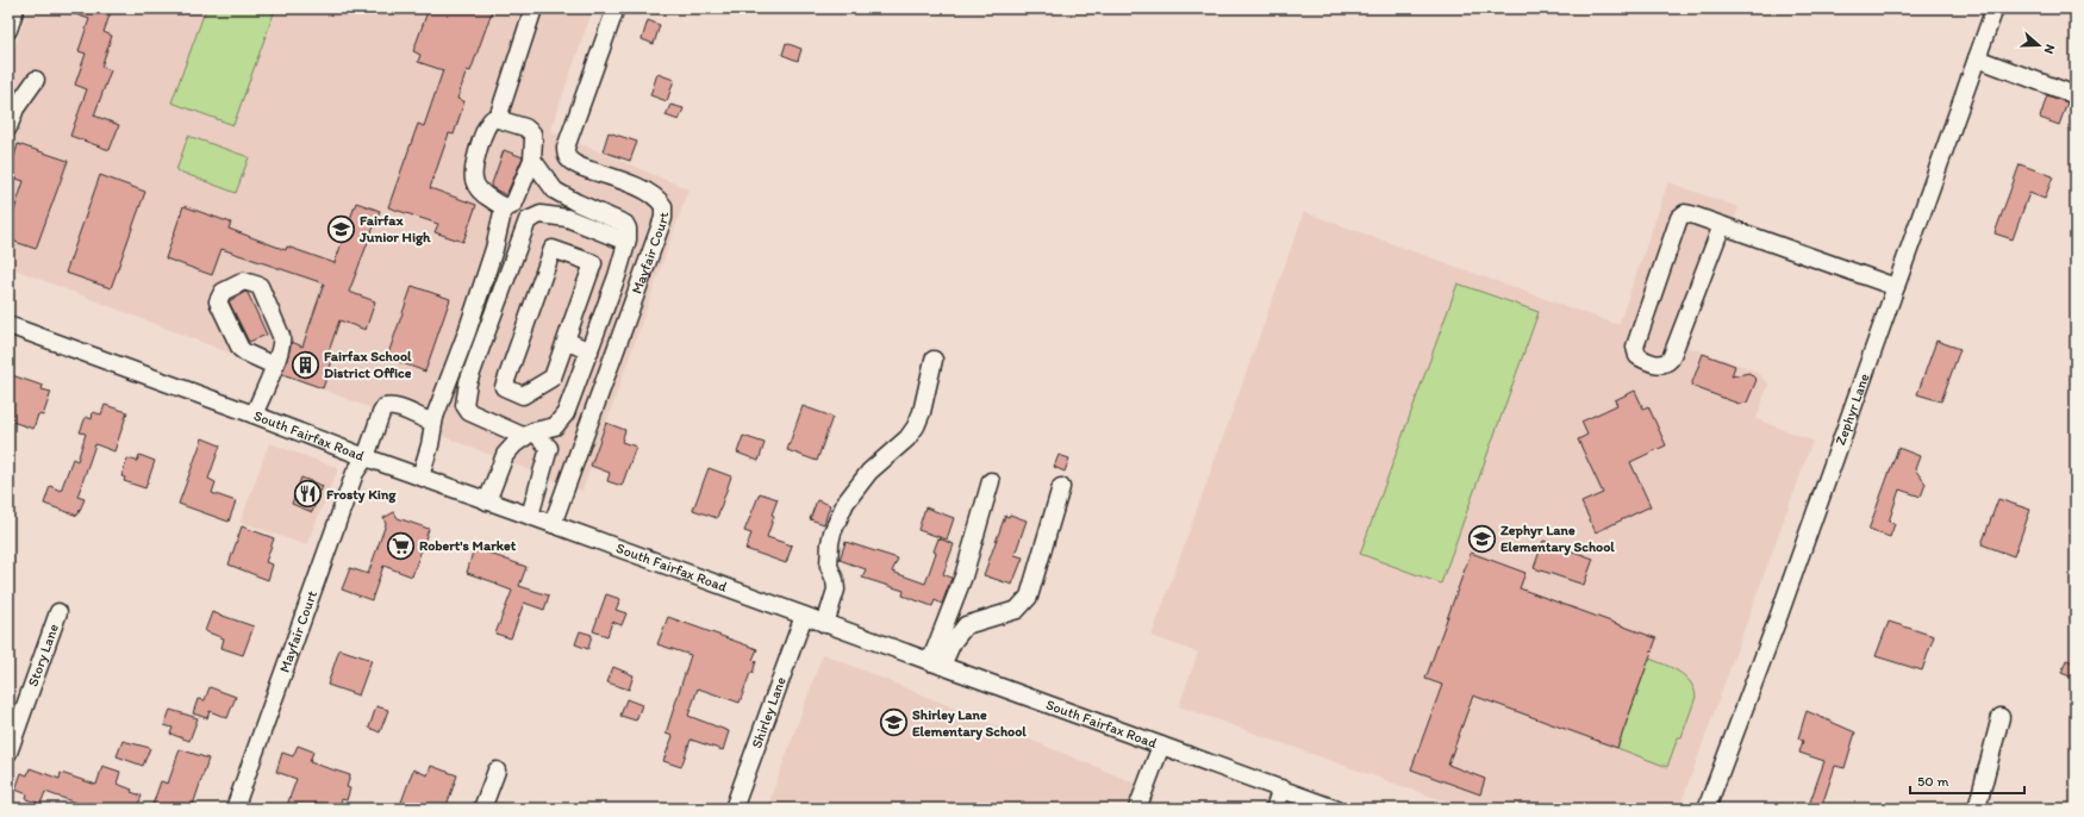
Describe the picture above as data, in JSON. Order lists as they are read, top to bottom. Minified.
{"streets":{"street":["Mayfair Court","Zephyr Lane","South Fairfax Road","Story Lane","Shirley Lane"]},"crossings":[["Mayfair Court","South Fairfax Road"],["South Fairfax Road","Shirley Lane"]],"places":{"school or university":["Fairfax Junior High","Zephyr Lane Elementary School","Shirley Lane Elementary School"],"building":["Fairfax School District Office"],"restaurant":["Frosty King"],"supermarket":["Robert's Market"]},"scale_bar":"50 m","north":"right"}
